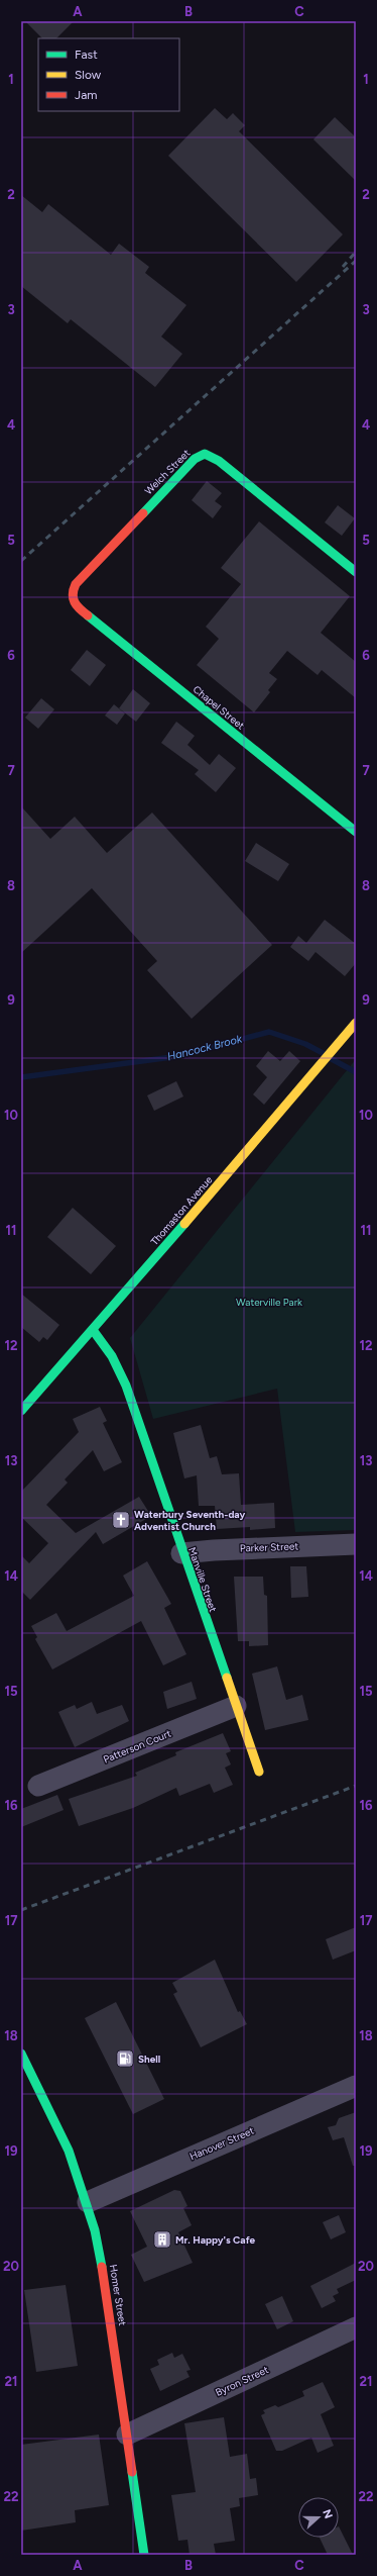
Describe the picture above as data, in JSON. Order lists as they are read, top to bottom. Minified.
{"streets":{"street":["Welch Street","Chapel Street","Thomaston Avenue","Parker Street","Manville Street","Patterson Court","Hanover Street","Homer Street","Byron Street"]},"crossings":[["Welch Street","Chapel Street"],["Thomaston Avenue","Manville Street"],["Parker Street","Manville Street"],["Manville Street","Patterson Court"],["Hanover Street","Homer Street"],["Homer Street","Byron Street"]],"water":["Hancock Brook"],"parks":["Waterville Park"],"places":{"church":["Waterbury Seventh-day Adventist Church"],"fuel station":["Shell"],"building":["Mr. Happy's Cafe"]},"legend":["Fast","Slow","Jam"],"north":"right","grid":{"columns":["A","B","C"],"rows":["1","2","3","4","5","6","7","8","9","10","11","12","13","14","15","16","17","18","19","20","21","22"]}}
